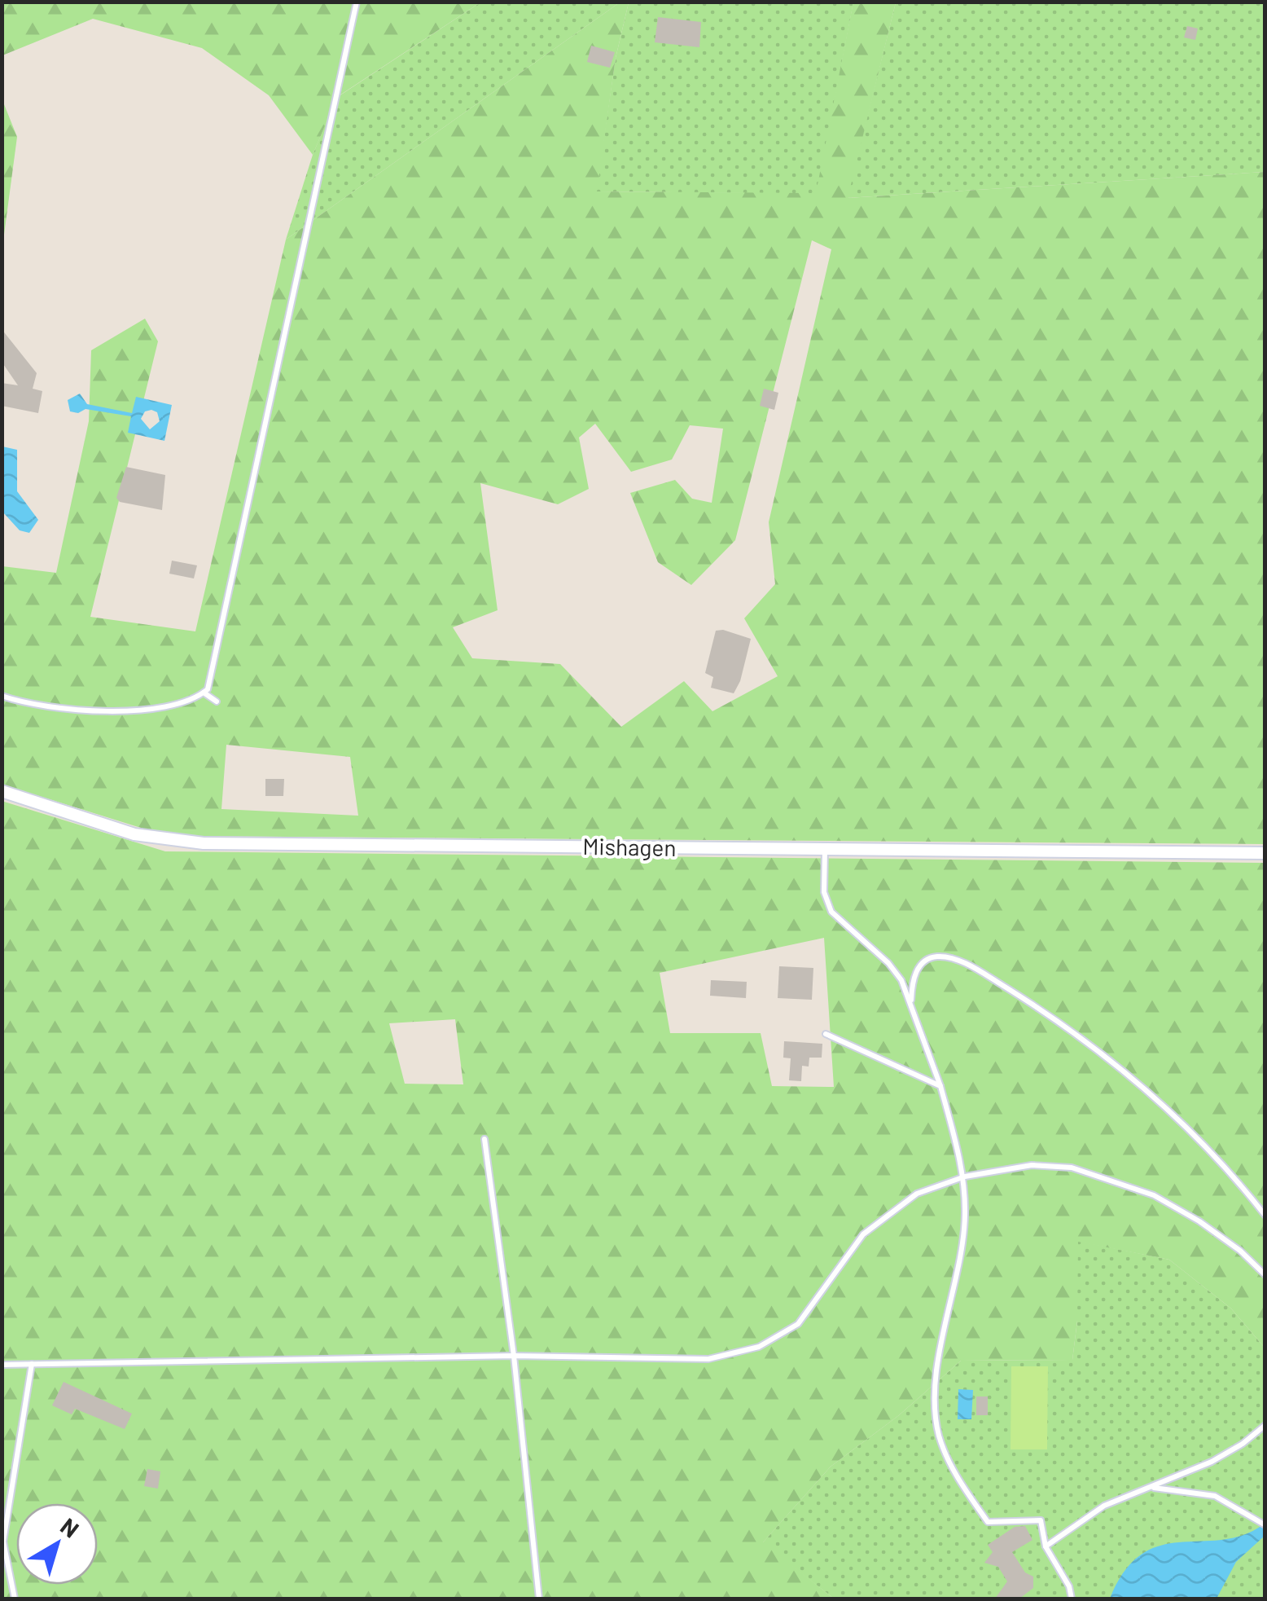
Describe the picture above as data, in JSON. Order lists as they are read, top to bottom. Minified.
{"streets":{"street":["Mishagen"]},"north":"top right"}
